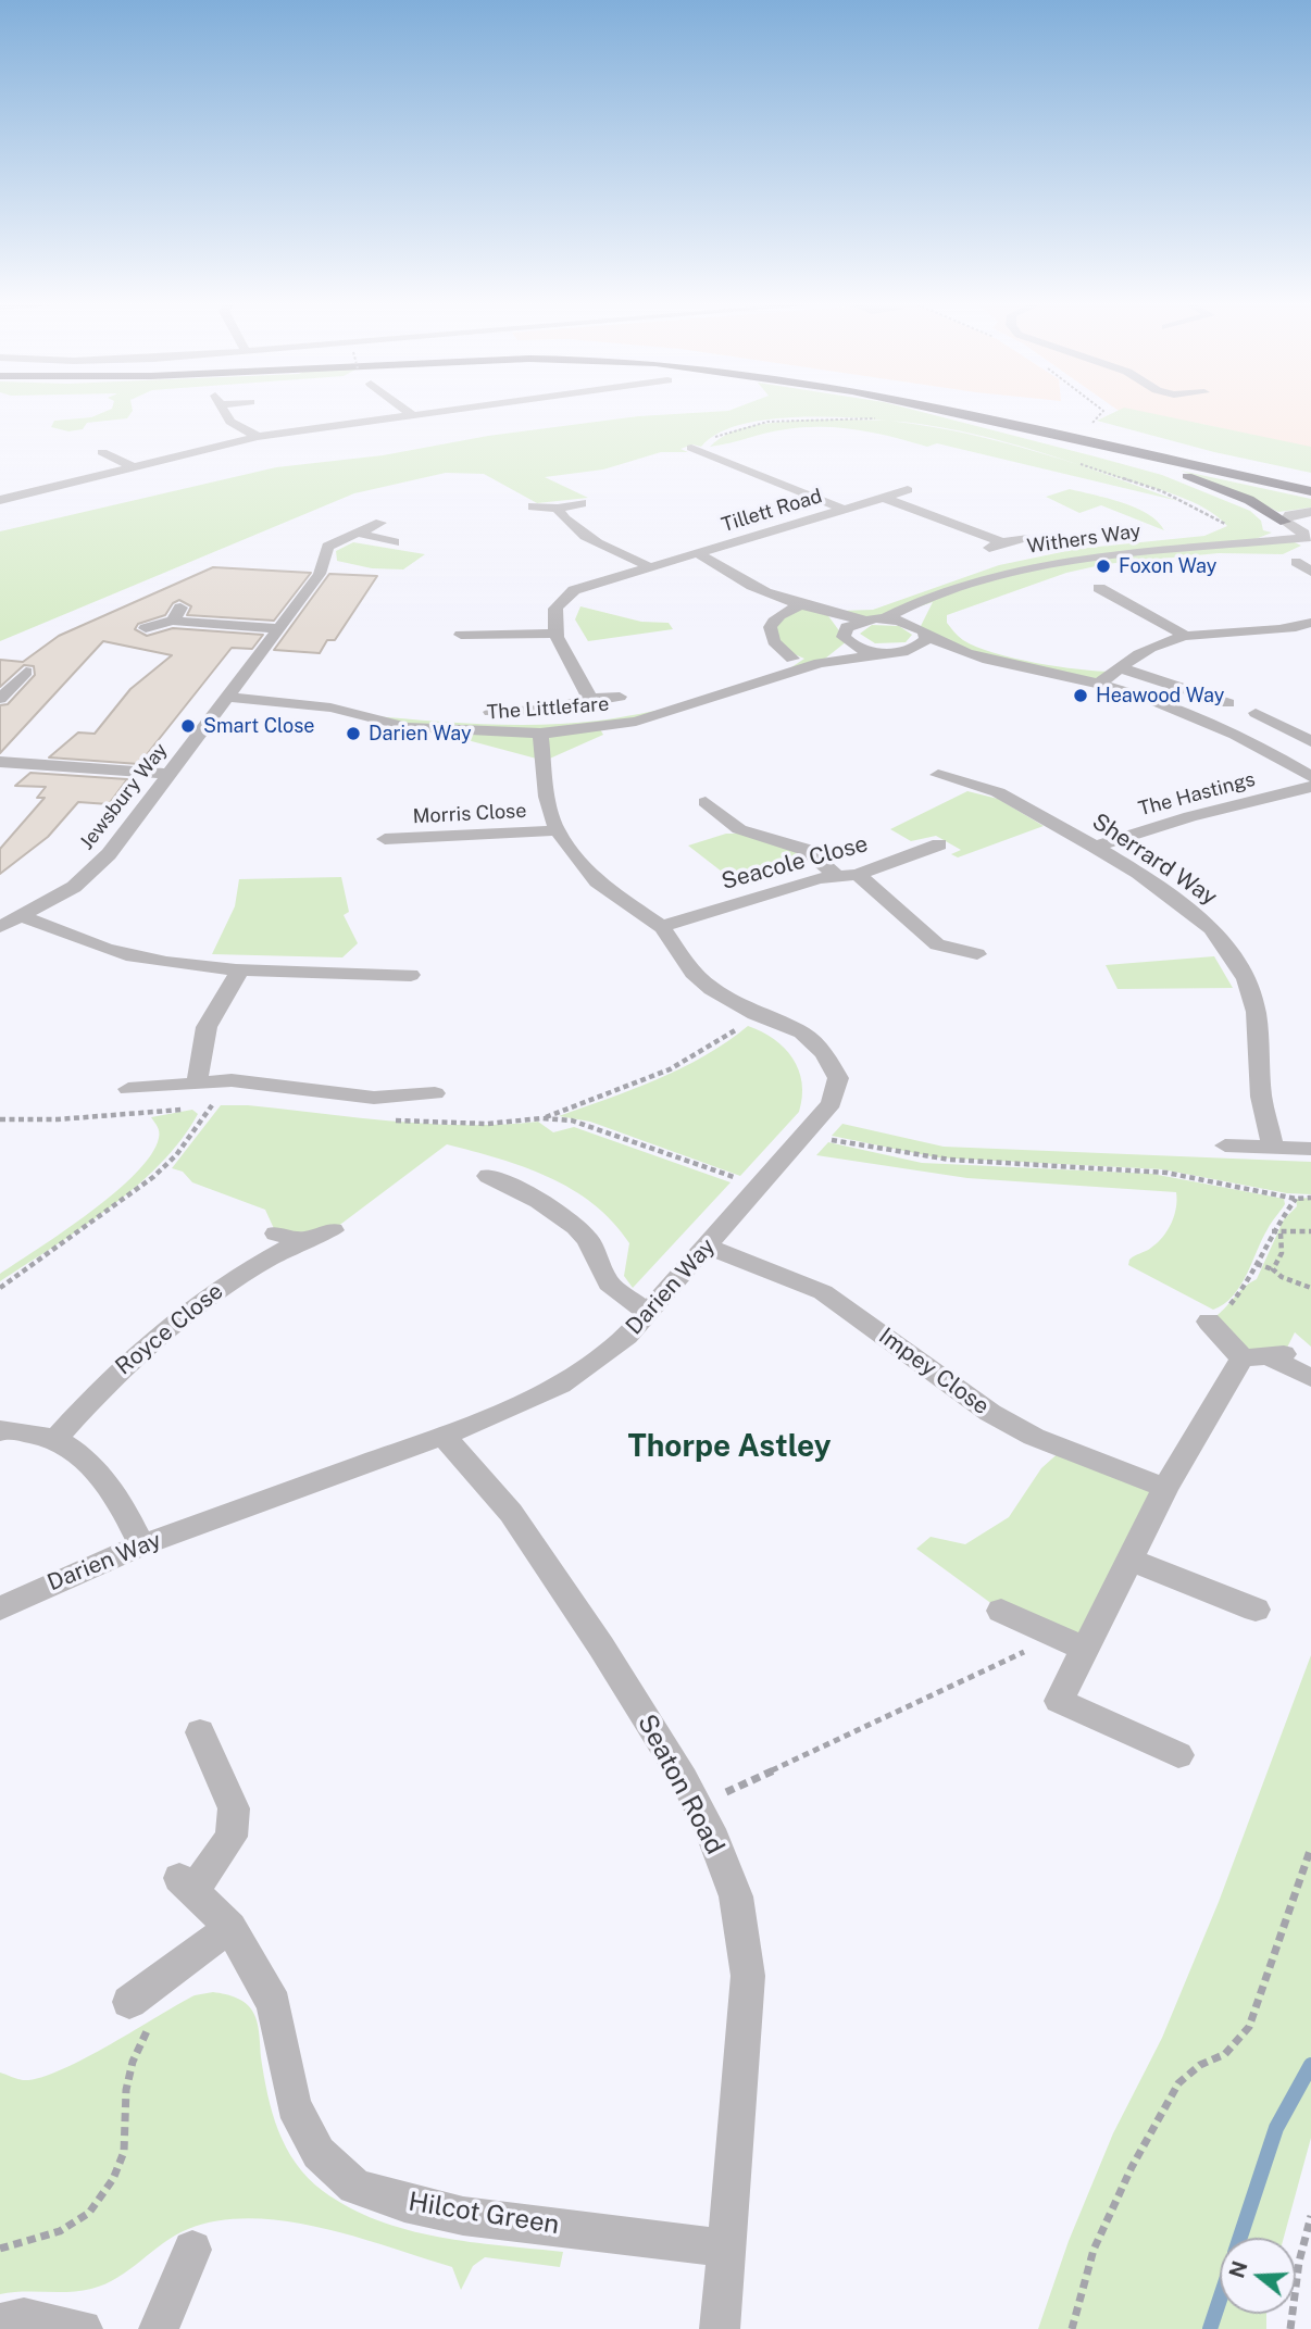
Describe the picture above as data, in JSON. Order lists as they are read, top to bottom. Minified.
{"streets":{"street":["Tillett Road","Withers Way","The Littlefare","The Hastings","Jewsbury Way","Morris Close","Sherrard Way","Seacole Close","Darien Way","Royce Close","Impey Close","Seaton Road","Hilcot Green"]},"crossings":[["The Littlefare","Jewsbury Way"],["The Littlefare","Darien Way"],["The Hastings","Sherrard Way"],["Morris Close","Darien Way"],["Seacole Close","Darien Way"],["Darien Way","Impey Close"],["Darien Way","Seaton Road"],["Seaton Road","Hilcot Green"]],"districts":["Thorpe Astley"],"places":["Foxon Way","Heawood Way","Smart Close","Darien Way"],"north":"left"}
